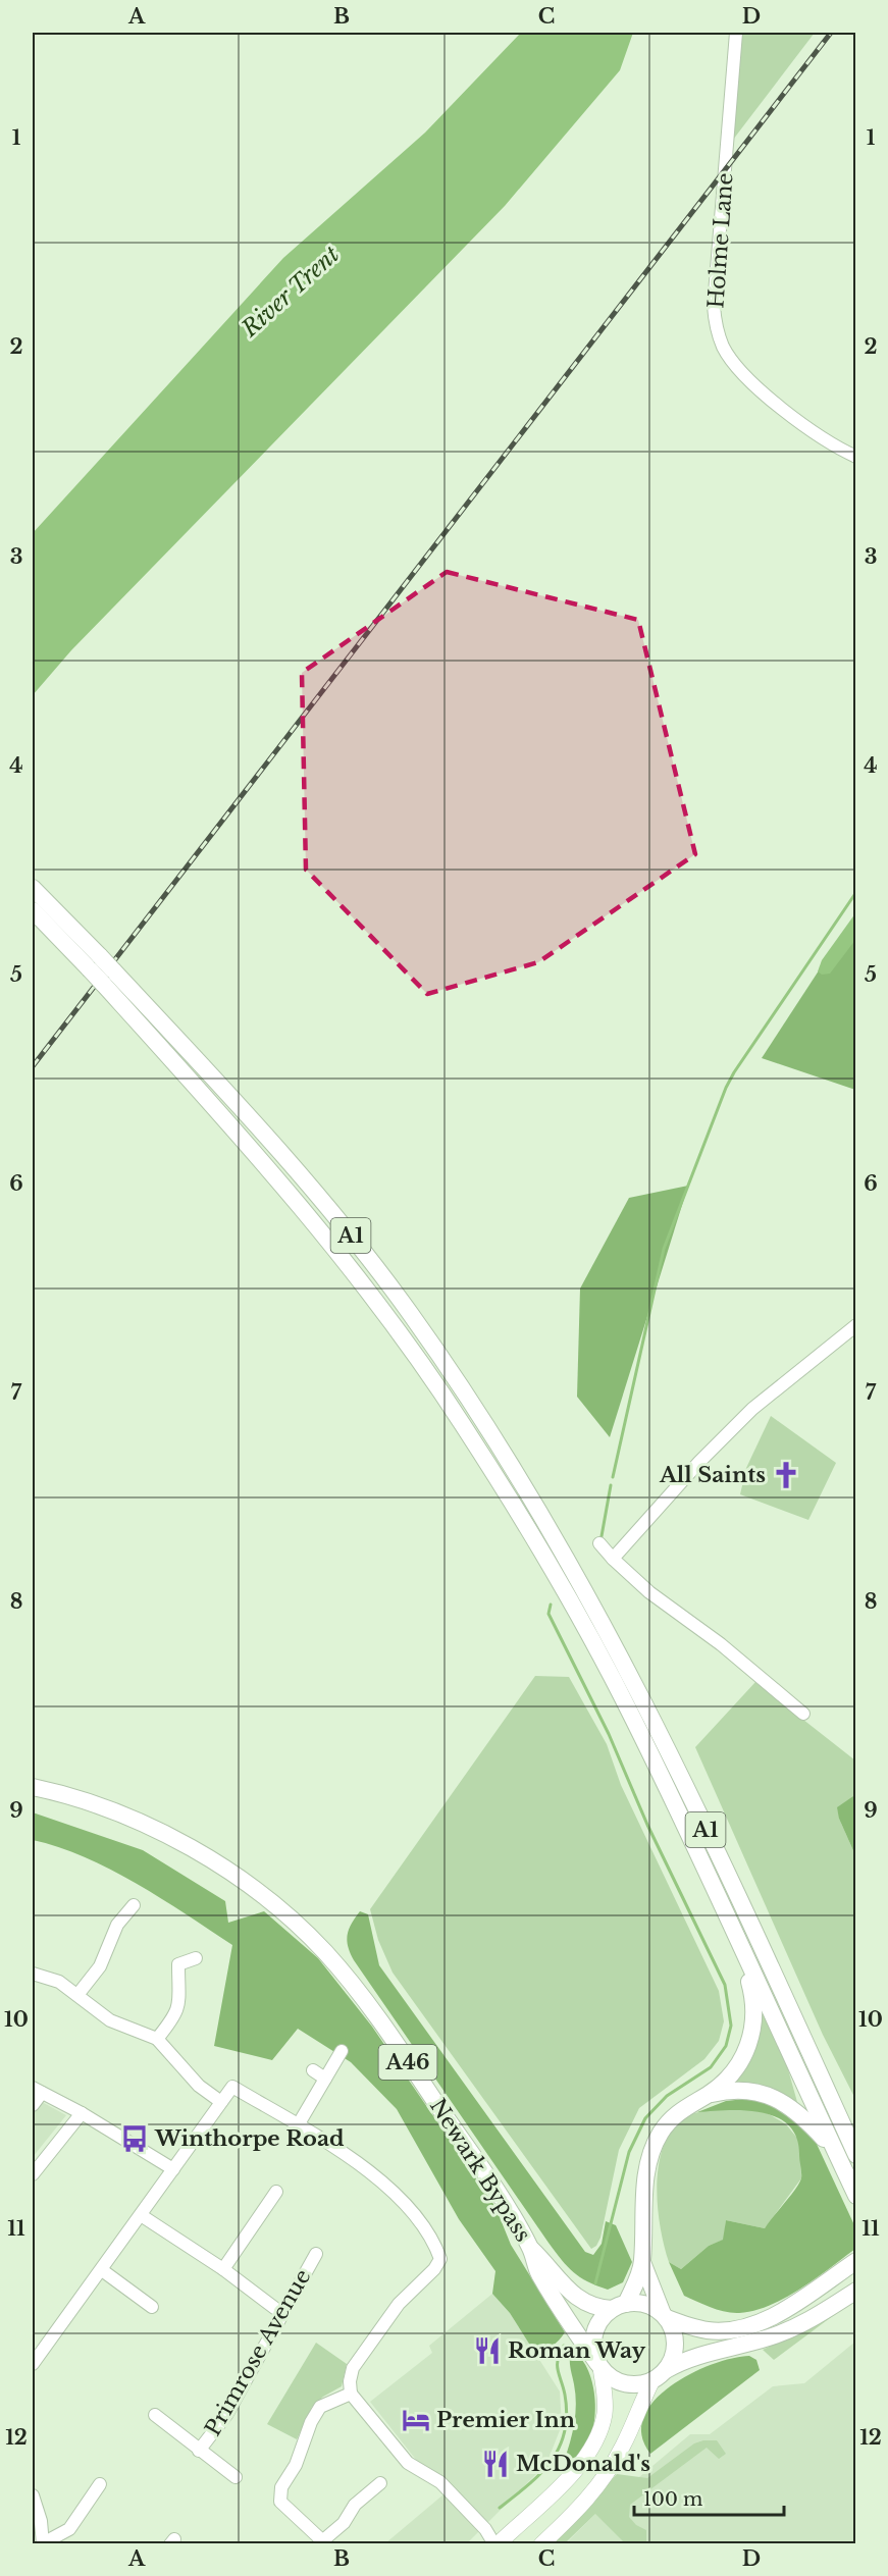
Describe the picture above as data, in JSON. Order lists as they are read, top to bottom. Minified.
{"streets":{"highway":["A1","A46","Newark Bypass"],"street":["Holme Lane","Primrose Avenue"]},"water":["River Trent"],"places":{"church":["All Saints"],"bus stop":["Winthorpe Road"],"restaurant":["Roman Way","McDonald's"],"hotel":["Premier Inn"]},"scale_bar":"100 m","grid":{"columns":["A","B","C","D"],"rows":["1","2","3","4","5","6","7","8","9","10","11","12"]}}
